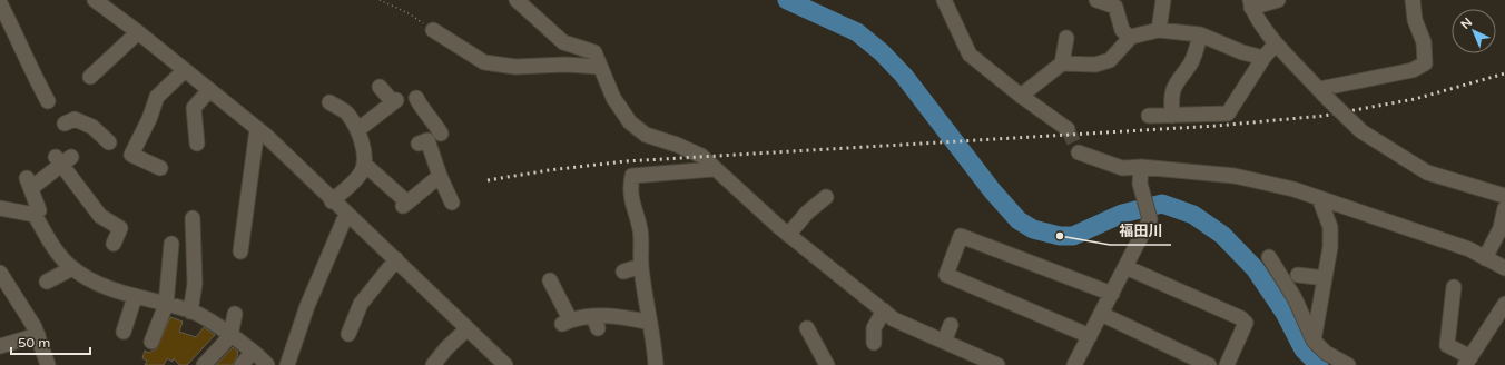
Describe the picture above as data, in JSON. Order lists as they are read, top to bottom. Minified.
{"places":["福田川"],"scale_bar":"50 m","north":"top left"}
